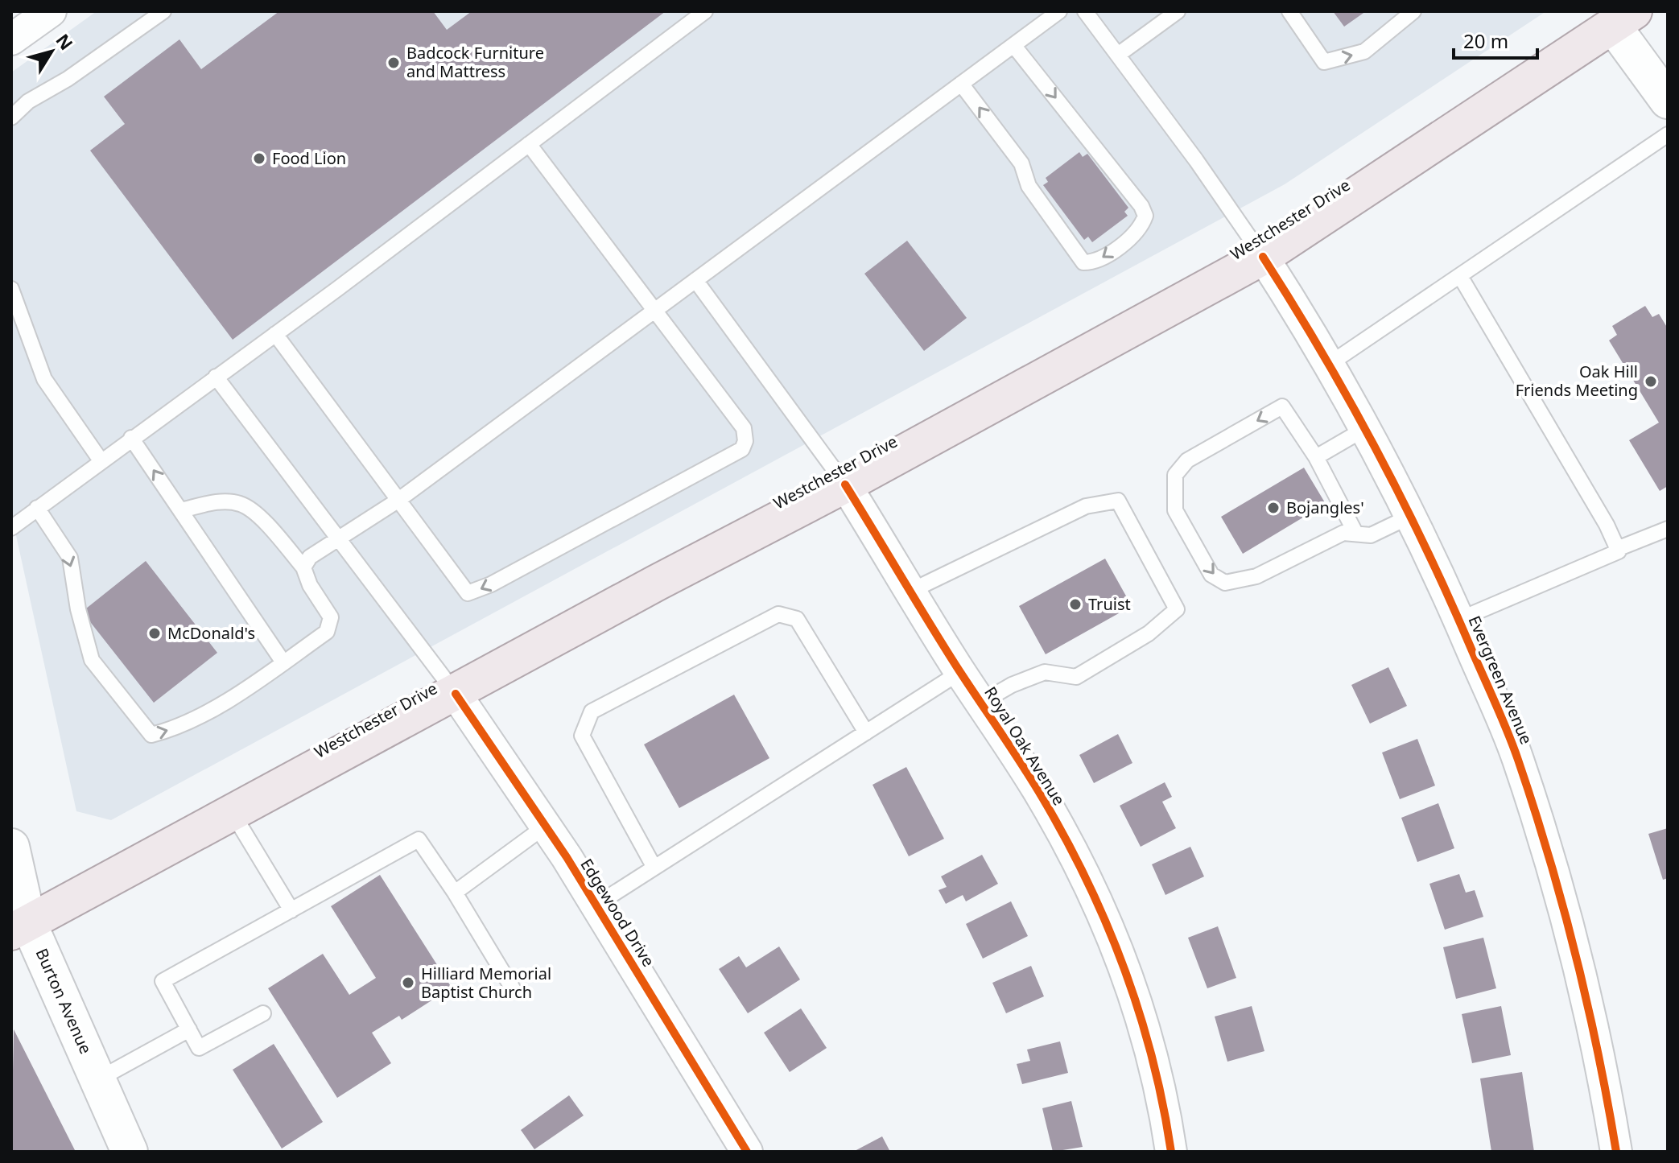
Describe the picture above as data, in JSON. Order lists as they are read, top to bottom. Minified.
{"streets":{"main road":["Westchester Drive"],"street":["Evergreen Avenue","Royal Oak Avenue","Edgewood Drive","Burton Avenue"]},"crossings":[["Westchester Drive","Evergreen Avenue"],["Westchester Drive","Royal Oak Avenue"],["Westchester Drive","Edgewood Drive"],["Westchester Drive","Burton Avenue"]],"places":["Badcock Furniture and Mattress","Food Lion","Oak Hill Friends Meeting","Bojangles'","Truist","McDonald's","Hilliard Memorial Baptist Church"],"scale_bar":"20 m","north":"top right"}
